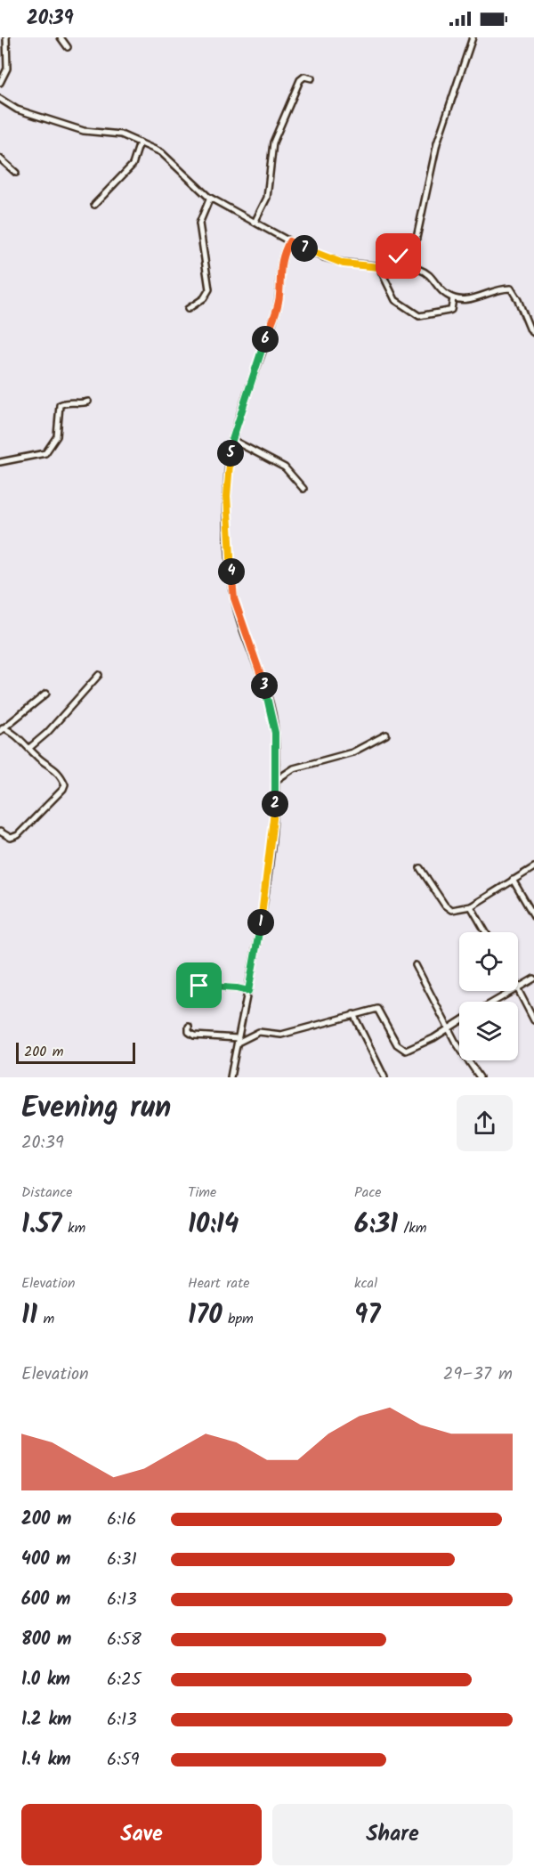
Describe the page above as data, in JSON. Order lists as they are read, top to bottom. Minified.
{"scale_bar":"200 m","page":{"status":"20:39","pins":["7","6","5","4","3","2","1"],"scale":"200 m","heading":["Evening run","20:39"],"stats":[["Distance","1.57 km"],["Time","10:14"],["Pace","6:31 /km"],["Elevation","11 m"],["Heart rate","170 bpm"],["kcal","97"]],"chart":["Elevation","29–37 m"],"list":[{"name":"200 m","note":"6:16"},{"name":"400 m","note":"6:31"},{"name":"600 m","note":"6:13"},{"name":"800 m","note":"6:58"},{"name":"1.0 km","note":"6:25"},{"name":"1.2 km","note":"6:13"},{"name":"1.4 km","note":"6:59"}],"buttons":["Save","Share"]}}
